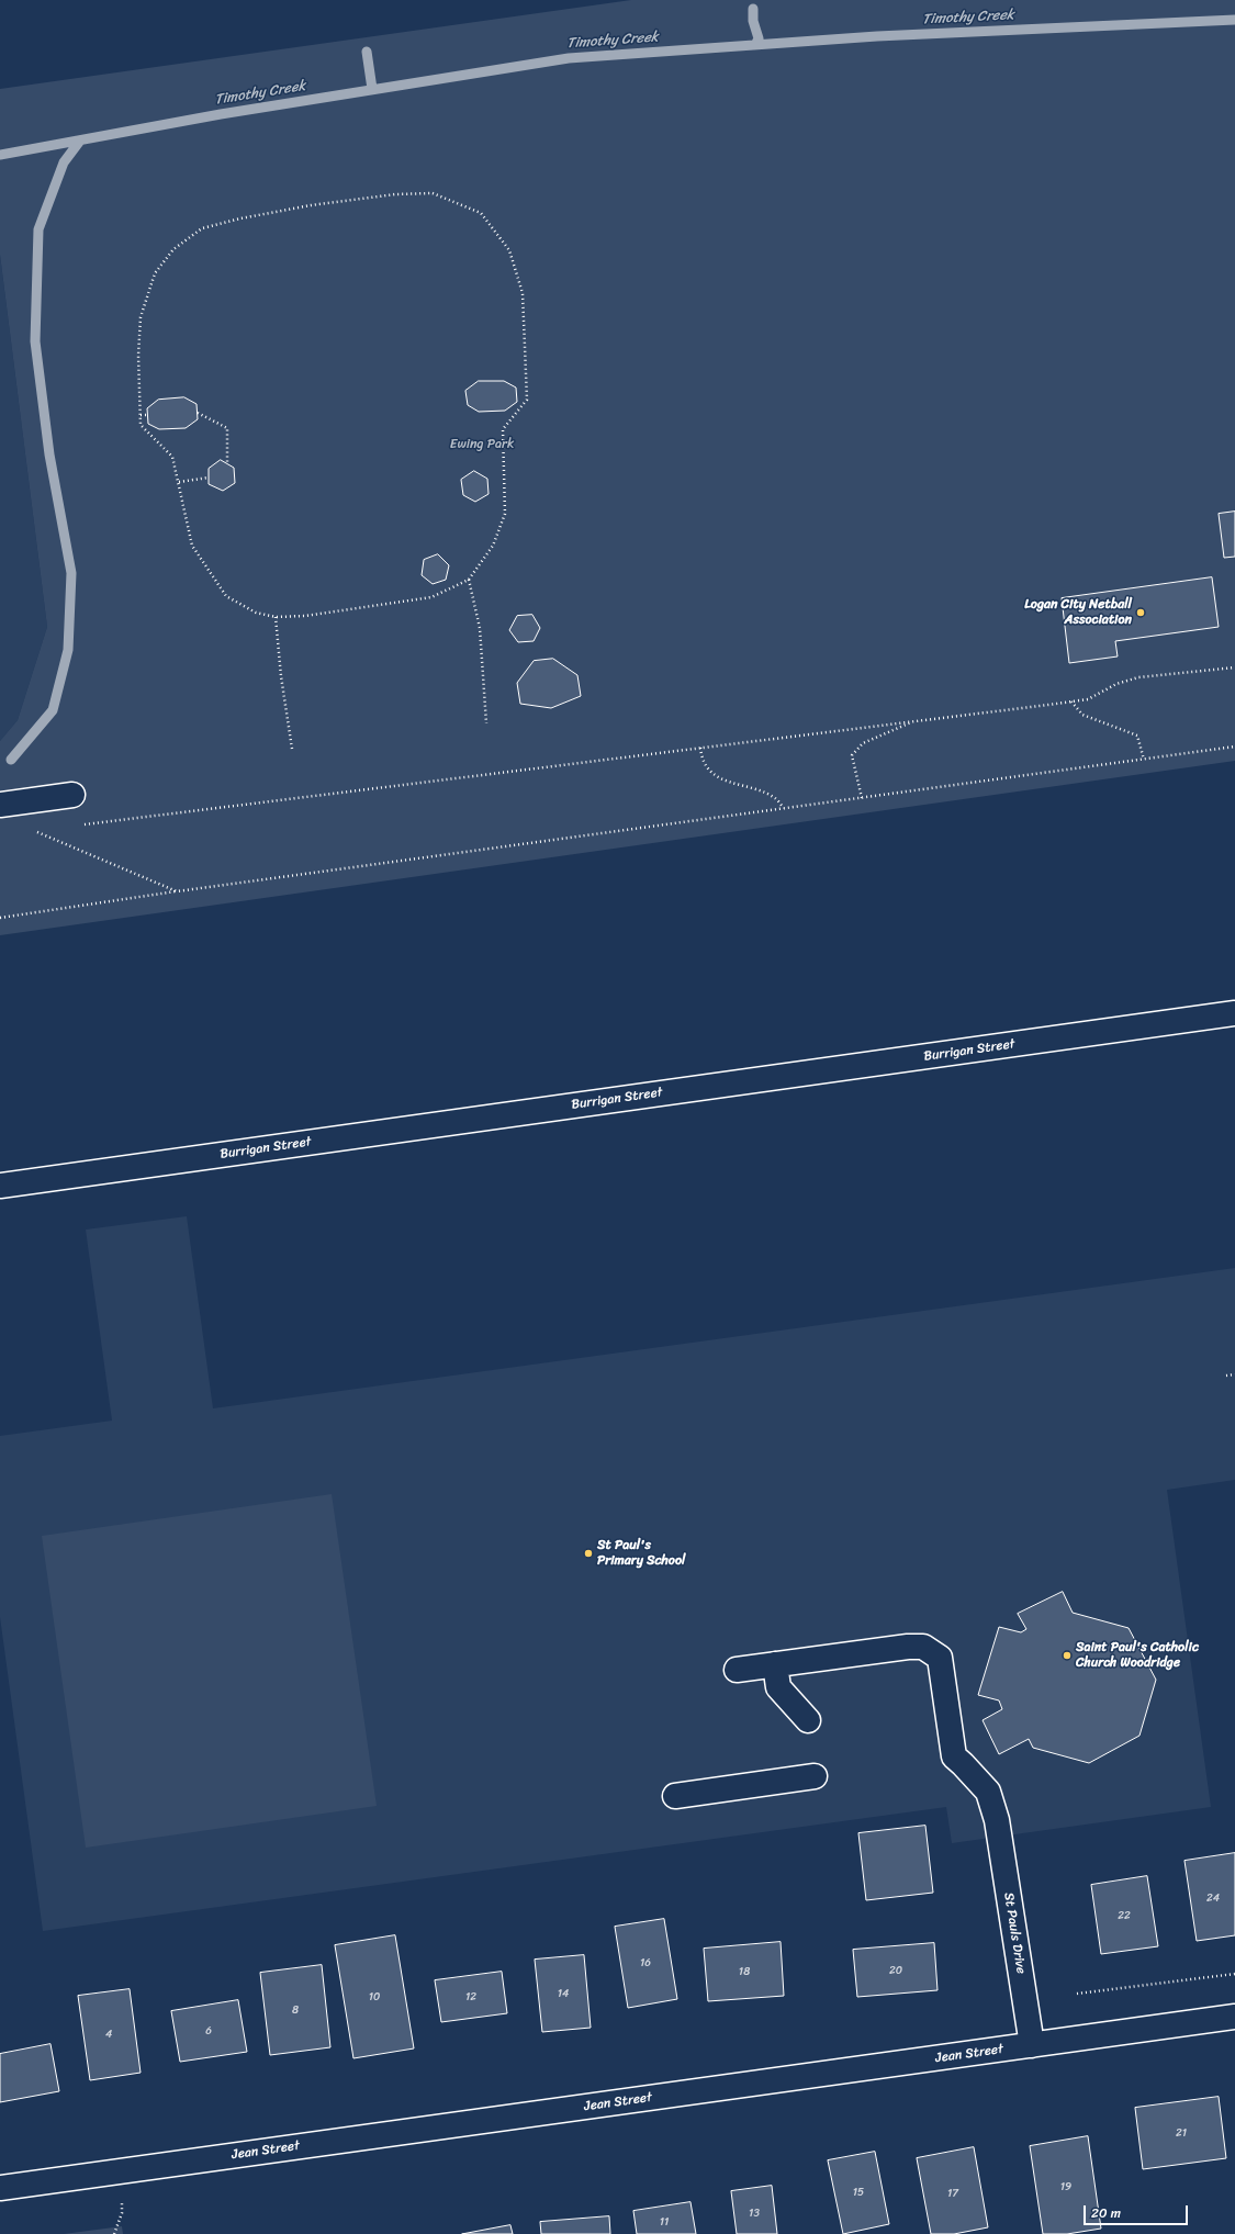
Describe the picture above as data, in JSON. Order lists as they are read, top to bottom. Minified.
{"streets":{"street":["Burrigan Street","St Pauls Drive","Jean Street"]},"crossings":[["St Pauls Drive","Jean Street"]],"water":["Timothy Creek"],"parks":["Ewing Park"],"places":["Logan City Netball Association","St Paul's Primary School","Saint Paul's Catholic Church Woodridge"],"house_numbers":["24","22","16","20","18","14","10","12","8","6","4","21","19","15","17","13","11"],"scale_bar":"20 m"}
